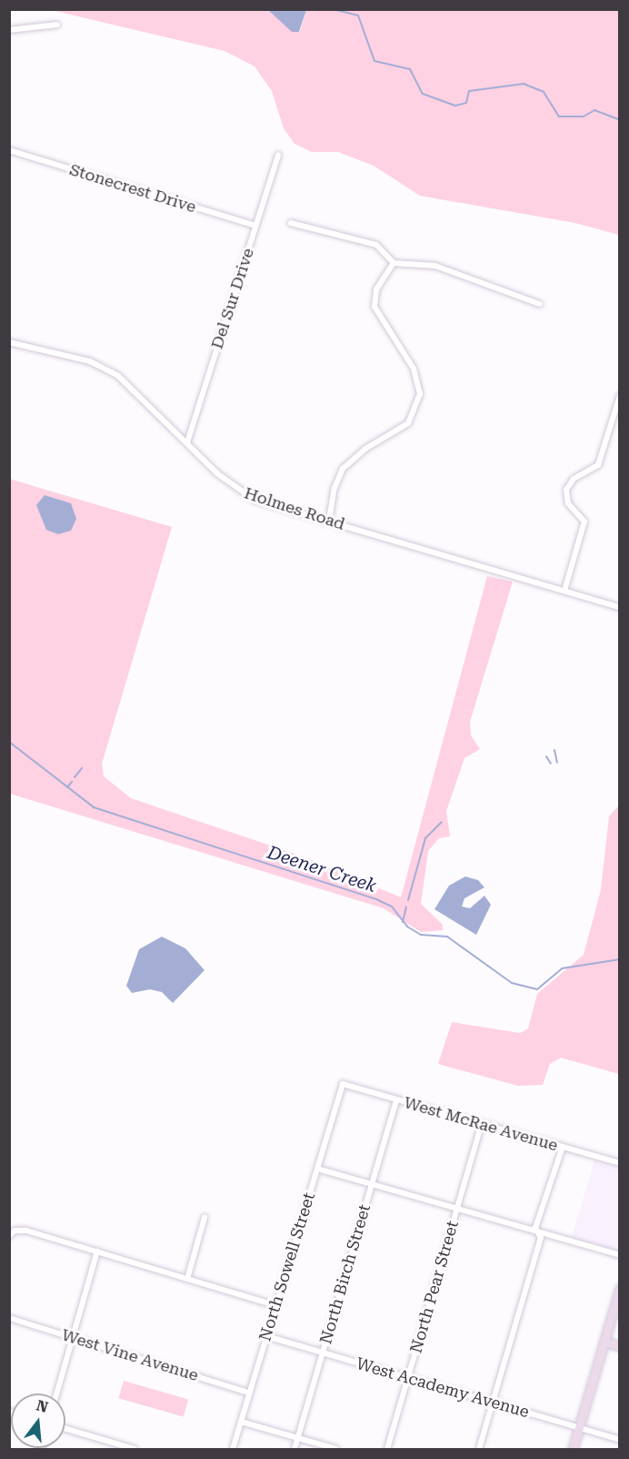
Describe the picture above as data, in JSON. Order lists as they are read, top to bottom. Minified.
{"streets":{"street":["Stonecrest Drive","Del Sur Drive","Holmes Road","West McRae Avenue","North Sowell Street","North Birch Street","North Pear Street","West Vine Avenue","West Academy Avenue"]},"crossings":[["Stonecrest Drive","Del Sur Drive"],["Del Sur Drive","Holmes Road"],["West McRae Avenue","North Sowell Street"],["West McRae Avenue","North Birch Street"],["West McRae Avenue","North Pear Street"],["North Sowell Street","West Vine Avenue"],["North Sowell Street","West Academy Avenue"],["North Birch Street","West Academy Avenue"],["North Pear Street","West Academy Avenue"]],"water":["Deener Creek"],"north":"top"}
